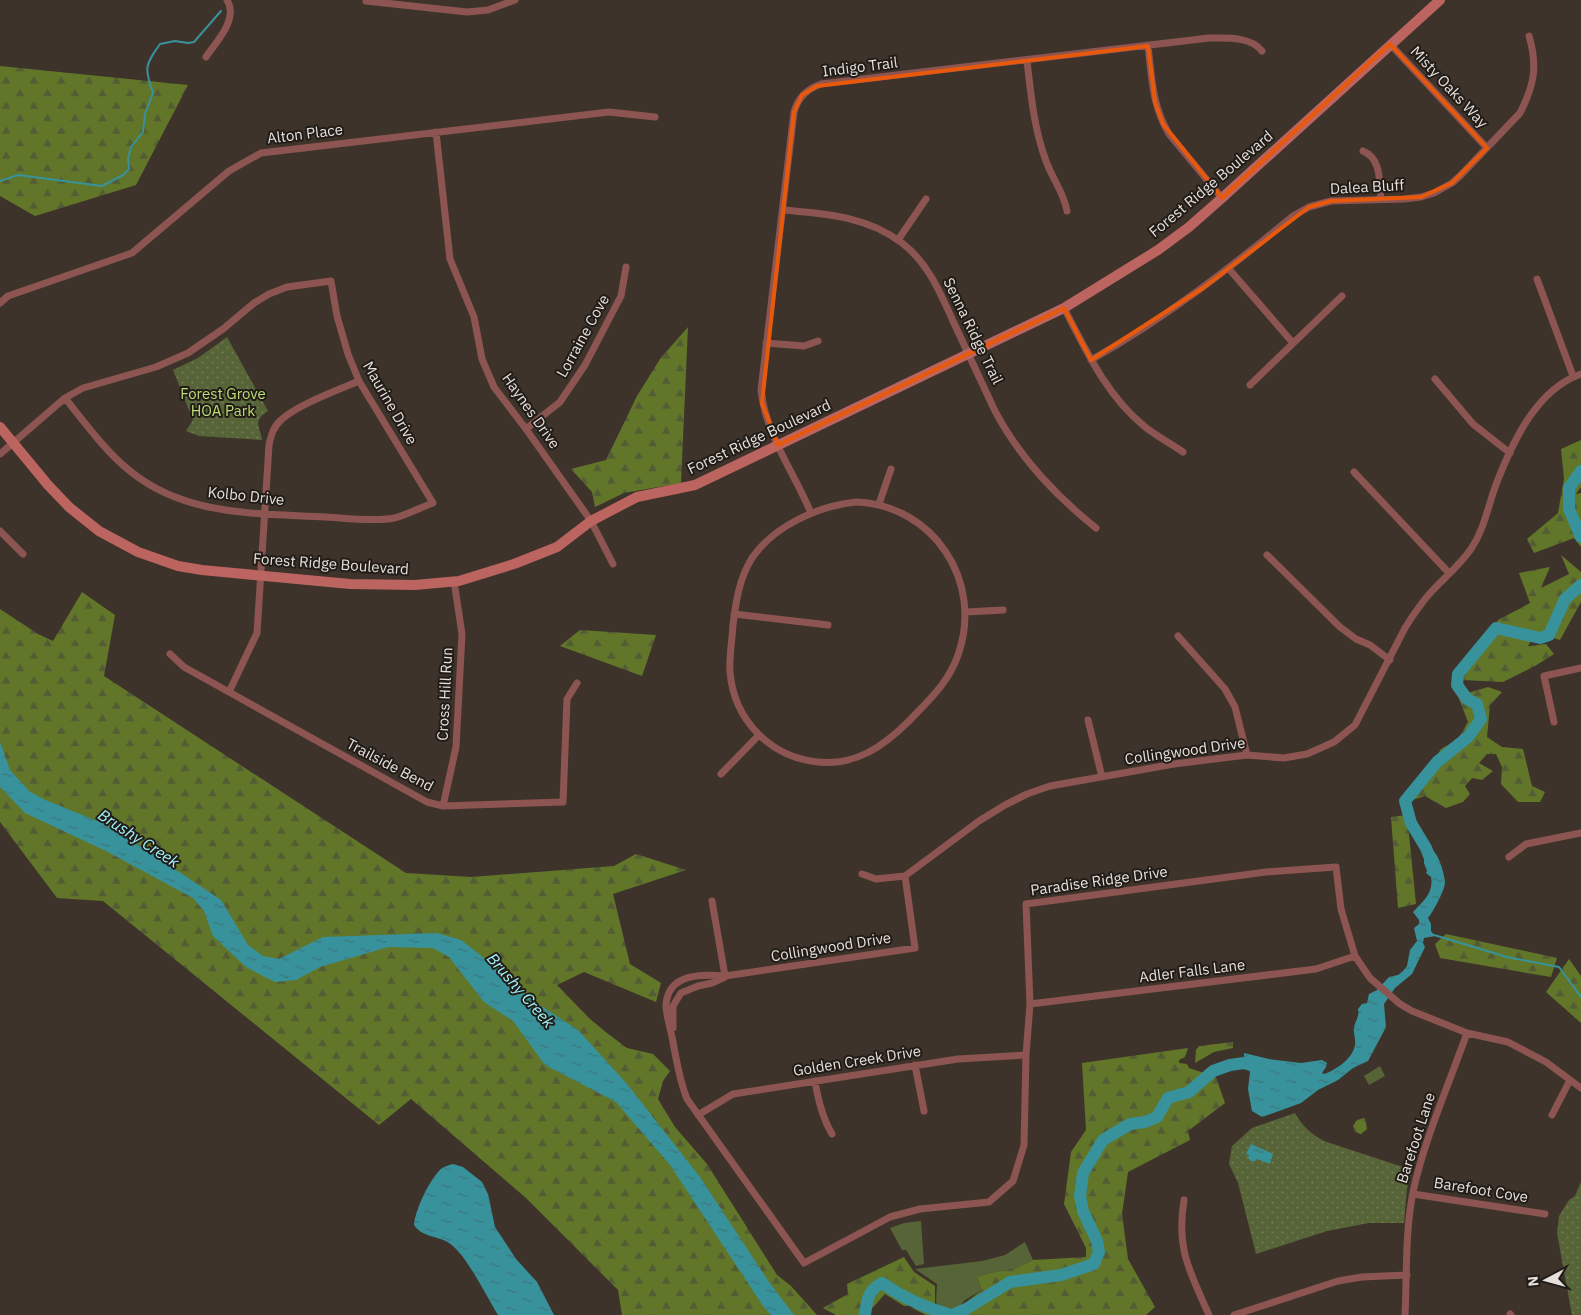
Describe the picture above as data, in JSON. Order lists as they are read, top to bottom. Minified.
{"streets":{"street":["Indigo Trail","Misty Oaks Way","Alton Place","Forest Ridge Boulevard","Dalea Bluff","Senna Ridge Trail","Lorraine Cove","Maurine Drive","Haynes Drive","Kolbo Drive","Cross Hill Run","Collingwood Drive","Trailside Bend","Paradise Ridge Drive","Adler Falls Lane","Golden Creek Drive","Barefoot Lane","Barefoot Cove"]},"crossings":[["Indigo Trail","Forest Ridge Boulevard"],["Indigo Trail","Senna Ridge Trail"],["Misty Oaks Way","Forest Ridge Boulevard"],["Misty Oaks Way","Dalea Bluff"],["Alton Place","Haynes Drive"],["Forest Ridge Boulevard","Senna Ridge Trail"],["Forest Ridge Boulevard","Haynes Drive"],["Forest Ridge Boulevard","Cross Hill Run"],["Lorraine Cove","Haynes Drive"],["Maurine Drive","Kolbo Drive"],["Cross Hill Run","Trailside Bend"],["Collingwood Drive","Paradise Ridge Drive"],["Collingwood Drive","Golden Creek Drive"],["Paradise Ridge Drive","Adler Falls Lane"],["Paradise Ridge Drive","Golden Creek Drive"],["Paradise Ridge Drive","Barefoot Lane"],["Barefoot Lane","Barefoot Cove"]],"water":["Brushy Creek"],"parks":["Forest Grove HOA Park"],"north":"left"}
